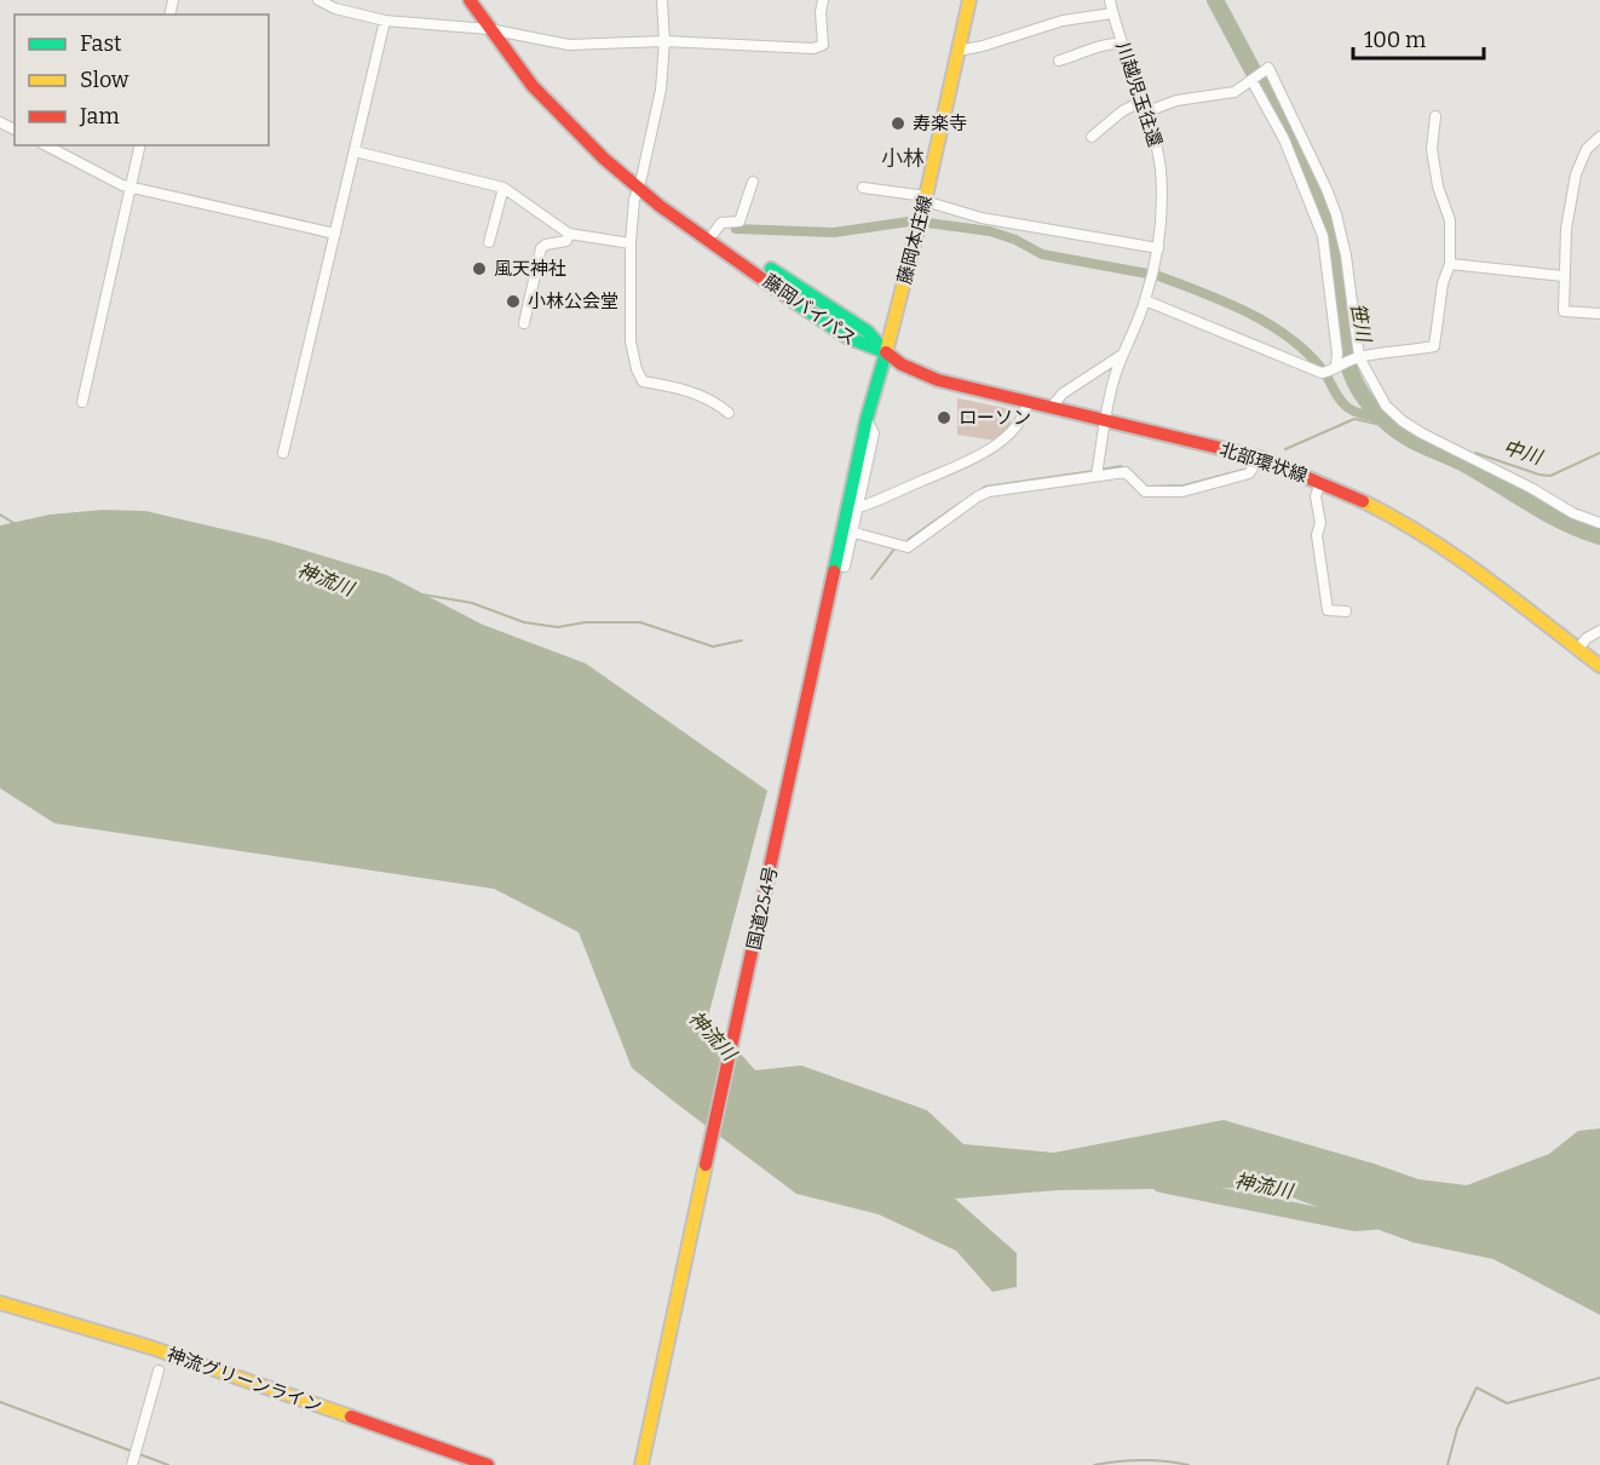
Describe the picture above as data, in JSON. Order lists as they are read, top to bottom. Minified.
{"streets":{"main road":["藤岡本庄線","藤岡バイパス","北部環状線","国道254号","神流グリーンライン"],"street":["川越児玉往還"]},"crossings":[["川越児玉往還","北部環状線"],["藤岡本庄線","藤岡バイパス"],["藤岡本庄線","北部環状線"],["藤岡本庄線","国道254号"],["藤岡バイパス","北部環状線"],["藤岡バイパス","国道254号"],["北部環状線","国道254号"]],"districts":["小林"],"water":["笹川","中川","神流川"],"places":["寿楽寺","風天神社","小林公会堂","ローソン"],"legend":["Fast","Slow","Jam"],"scale_bar":"100 m"}
